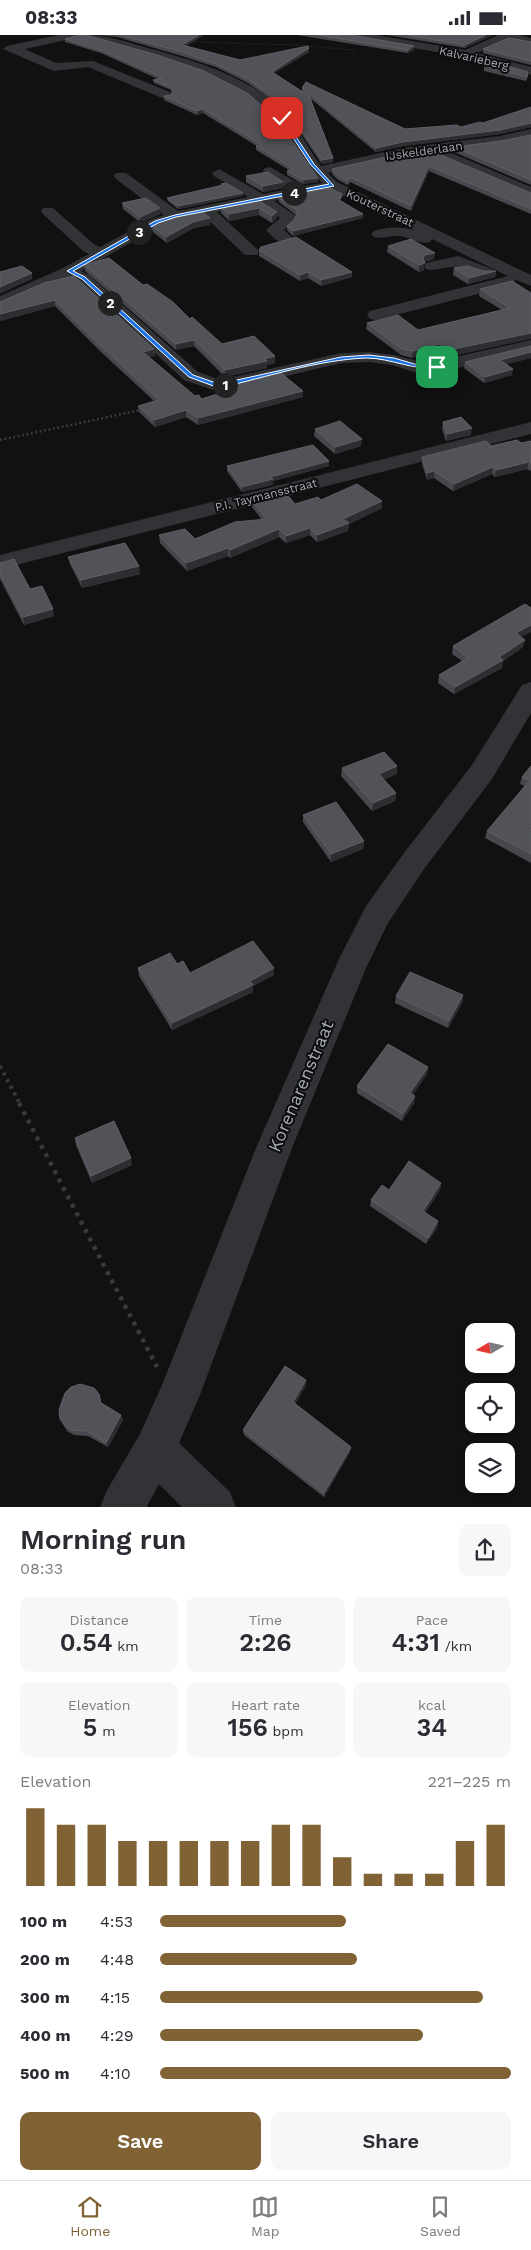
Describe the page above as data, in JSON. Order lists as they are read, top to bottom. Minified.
{"streets":{"street":["Kalvarieberg","IJskelderlaan","Kouterstraat","P.I. Taymansstraat","Korenarenstraat"]},"crossings":[["IJskelderlaan","Kouterstraat"]],"north":"left","page":{"status":"08:33","pins":["4","3","2","1"],"heading":["Morning run","08:33"],"stats":[["Distance","0.54 km"],["Time","2:26"],["Pace","4:31 /km"],["Elevation","5 m"],["Heart rate","156 bpm"],["kcal","34"]],"chart":["Elevation","221–225 m"],"list":[{"name":"100 m","note":"4:53"},{"name":"200 m","note":"4:48"},{"name":"300 m","note":"4:15"},{"name":"400 m","note":"4:29"},{"name":"500 m","note":"4:10"}],"buttons":["Save","Share"],"tabs":["Home","Map","Saved"]}}
